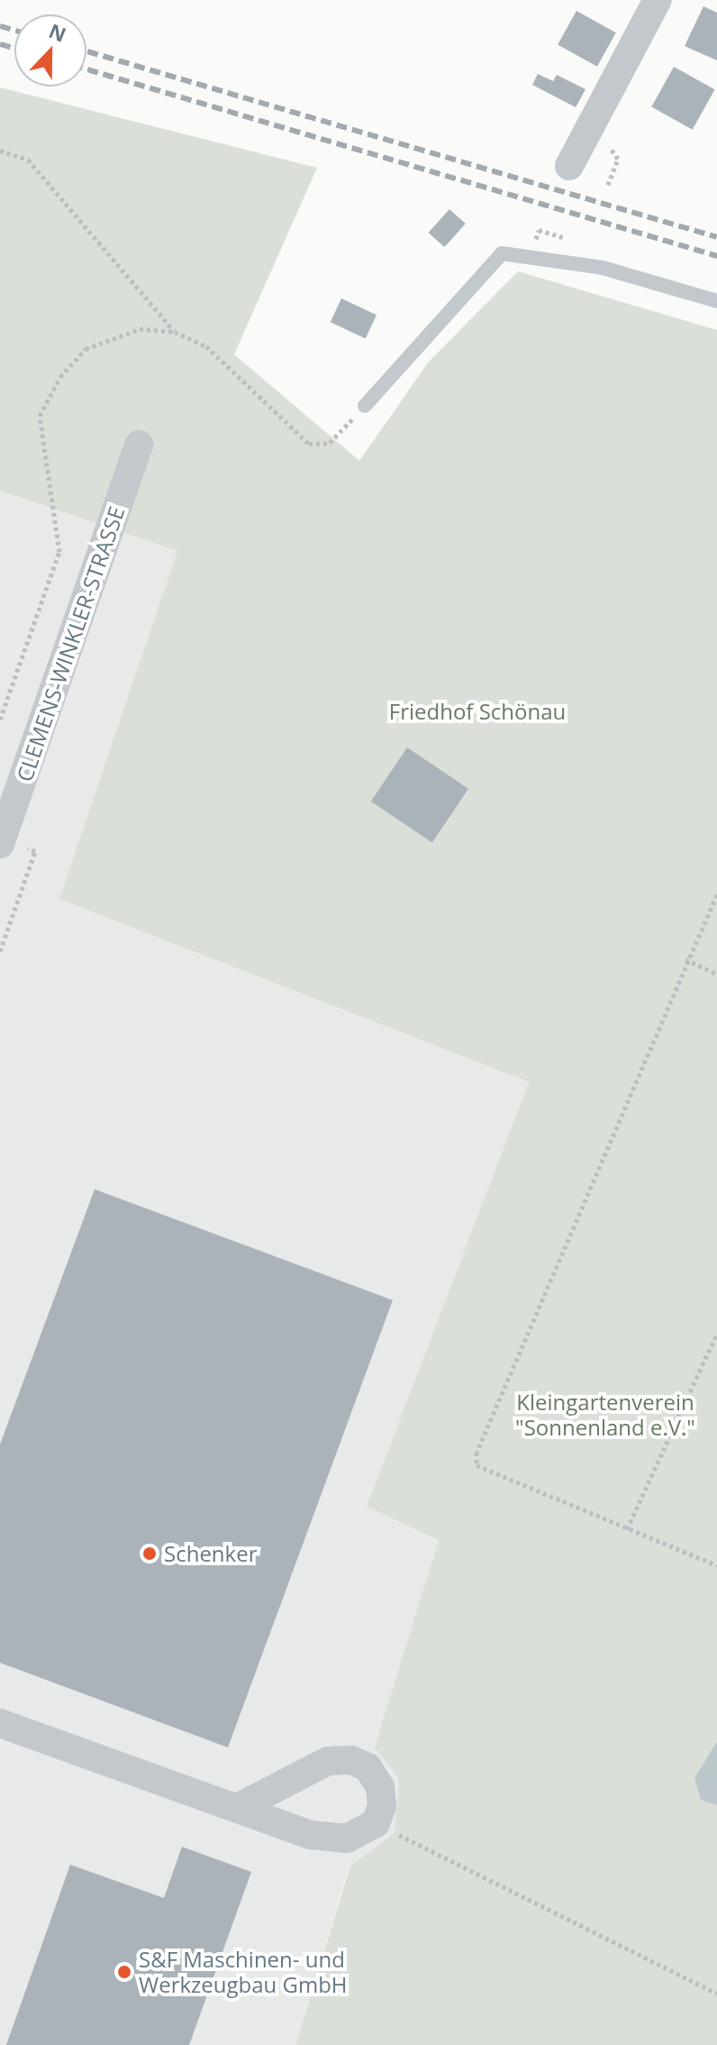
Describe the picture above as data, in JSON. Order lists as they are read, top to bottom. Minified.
{"streets":{"street":["CLEMENS-WINKLER-STRASSE"]},"parks":["Friedhof Schönau","Kleingartenverein \"Sonnenland e.V.\""],"places":["Schenker","S&F Maschinen- und Werkzeugbau GmbH"],"north":"top"}
